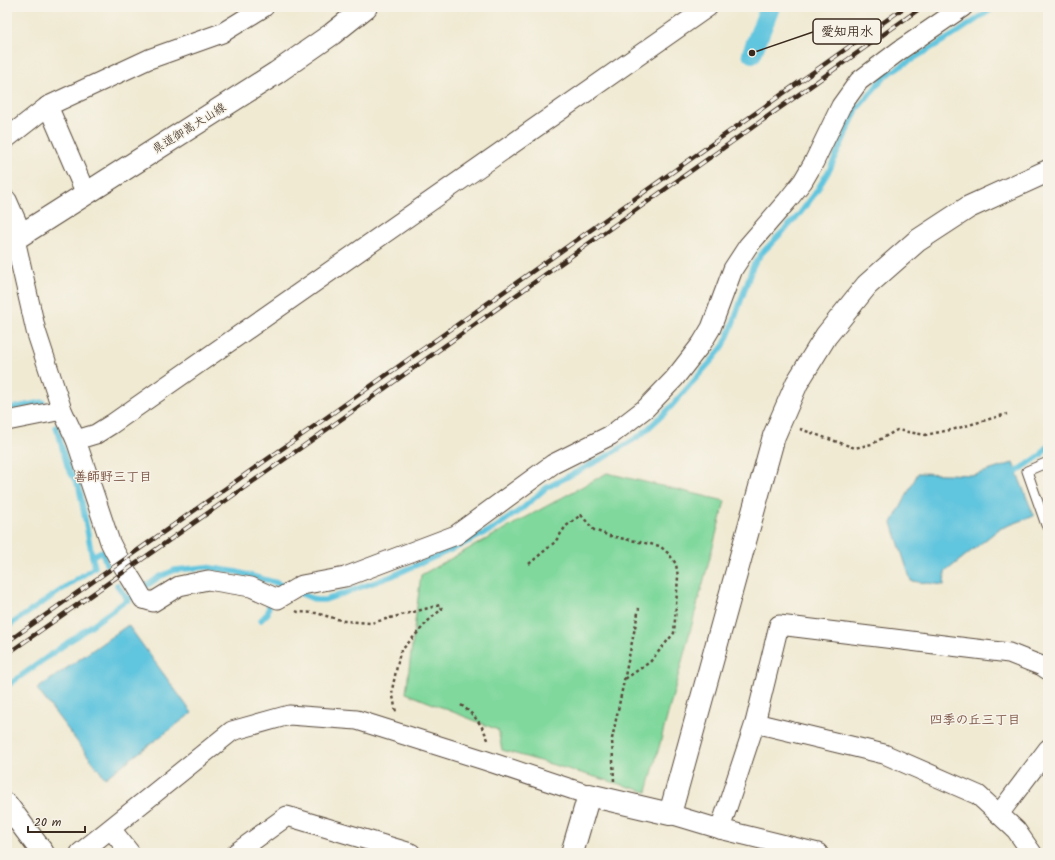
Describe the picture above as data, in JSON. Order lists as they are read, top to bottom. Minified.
{"streets":{"street":["県道御嵩犬山線"]},"districts":["善師野三丁目","四季の丘三丁目"],"places":["愛知用水"],"scale_bar":"20 m"}
